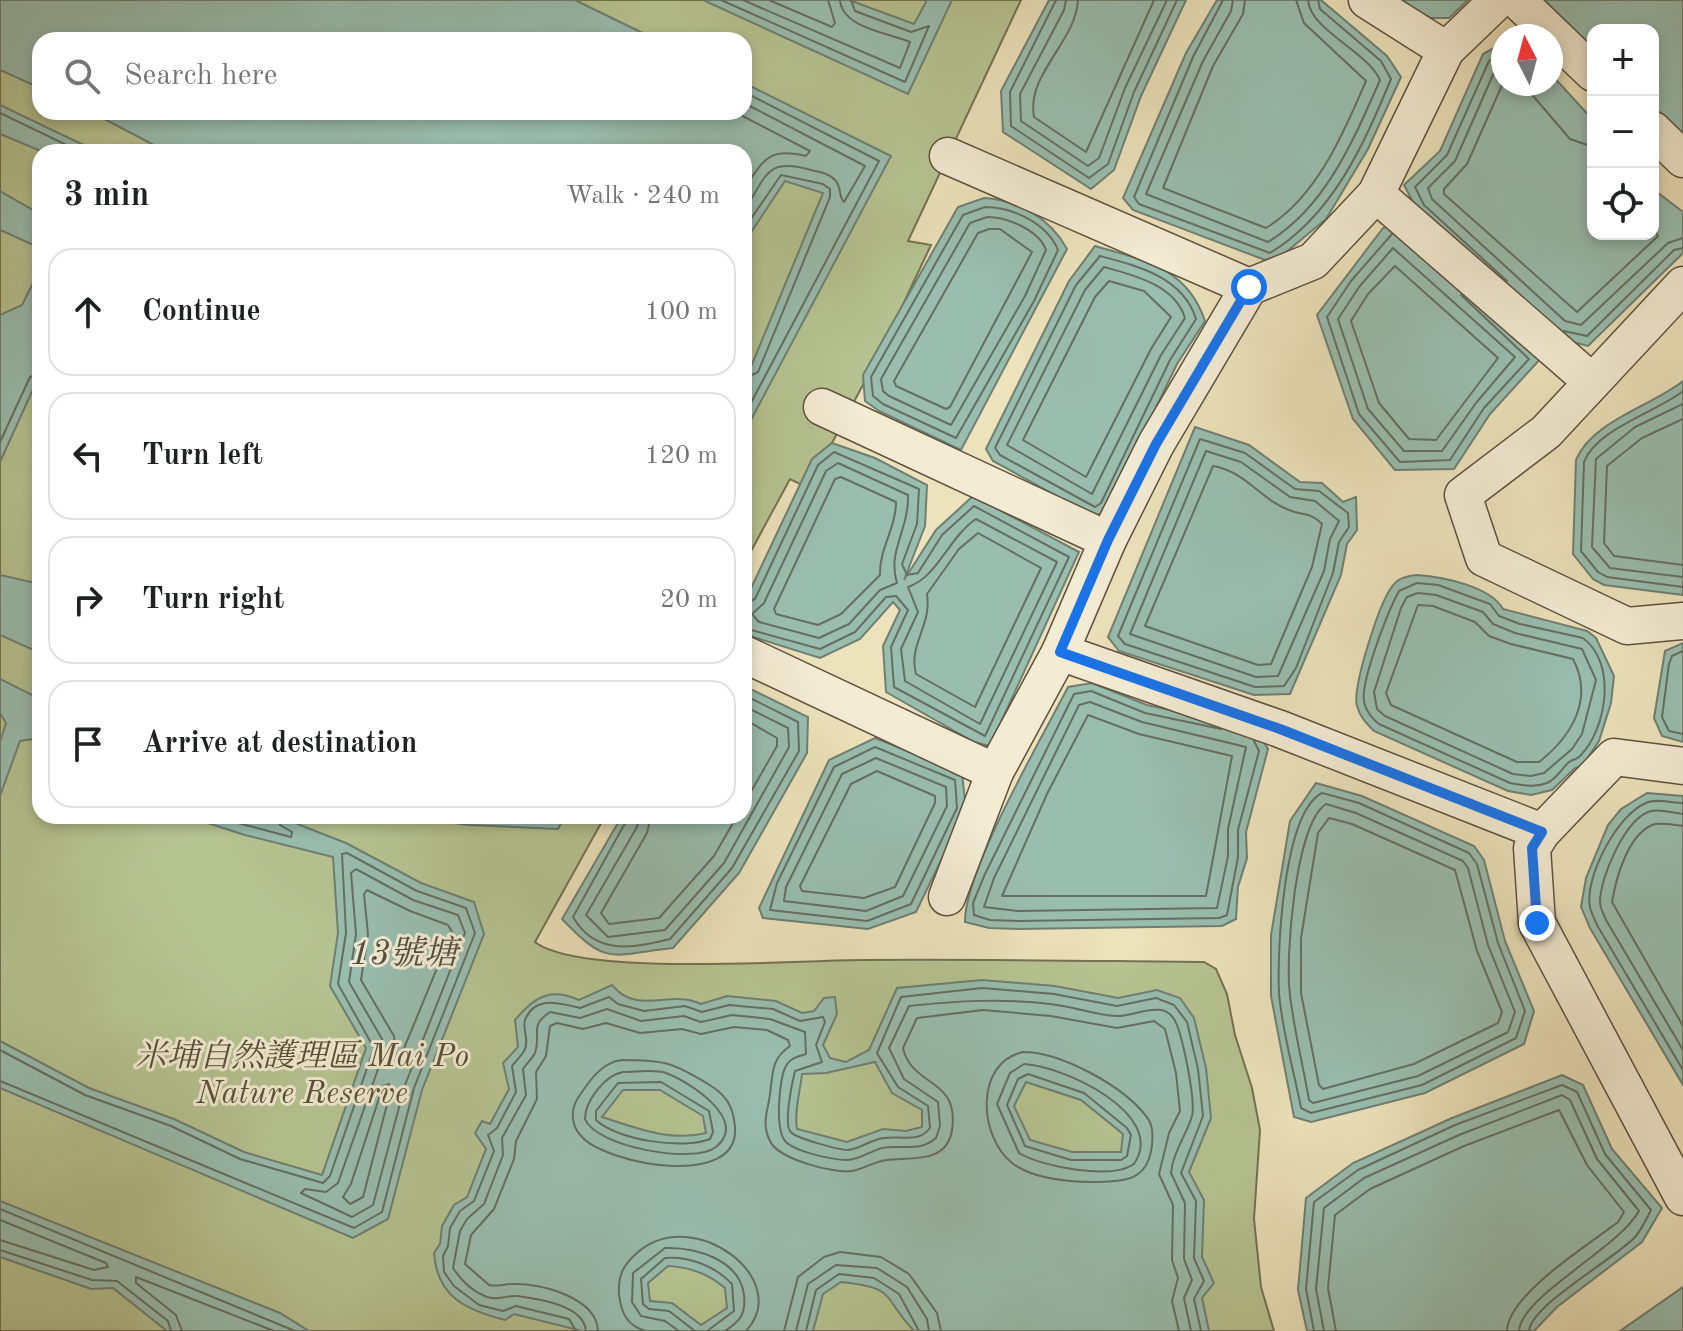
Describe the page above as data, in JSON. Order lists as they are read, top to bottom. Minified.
{"water":["13號塘"],"parks":["米埔自然護理區 Mai Po Nature Reserve"],"north":"top","page":{"map_buttons":["+","−"],"search":"Search here","heading":["3 min","Walk · 240 m"],"list":[["Continue","100 m"],["Turn left","120 m"],["Turn right","20 m"],"Arrive at destination"]}}
